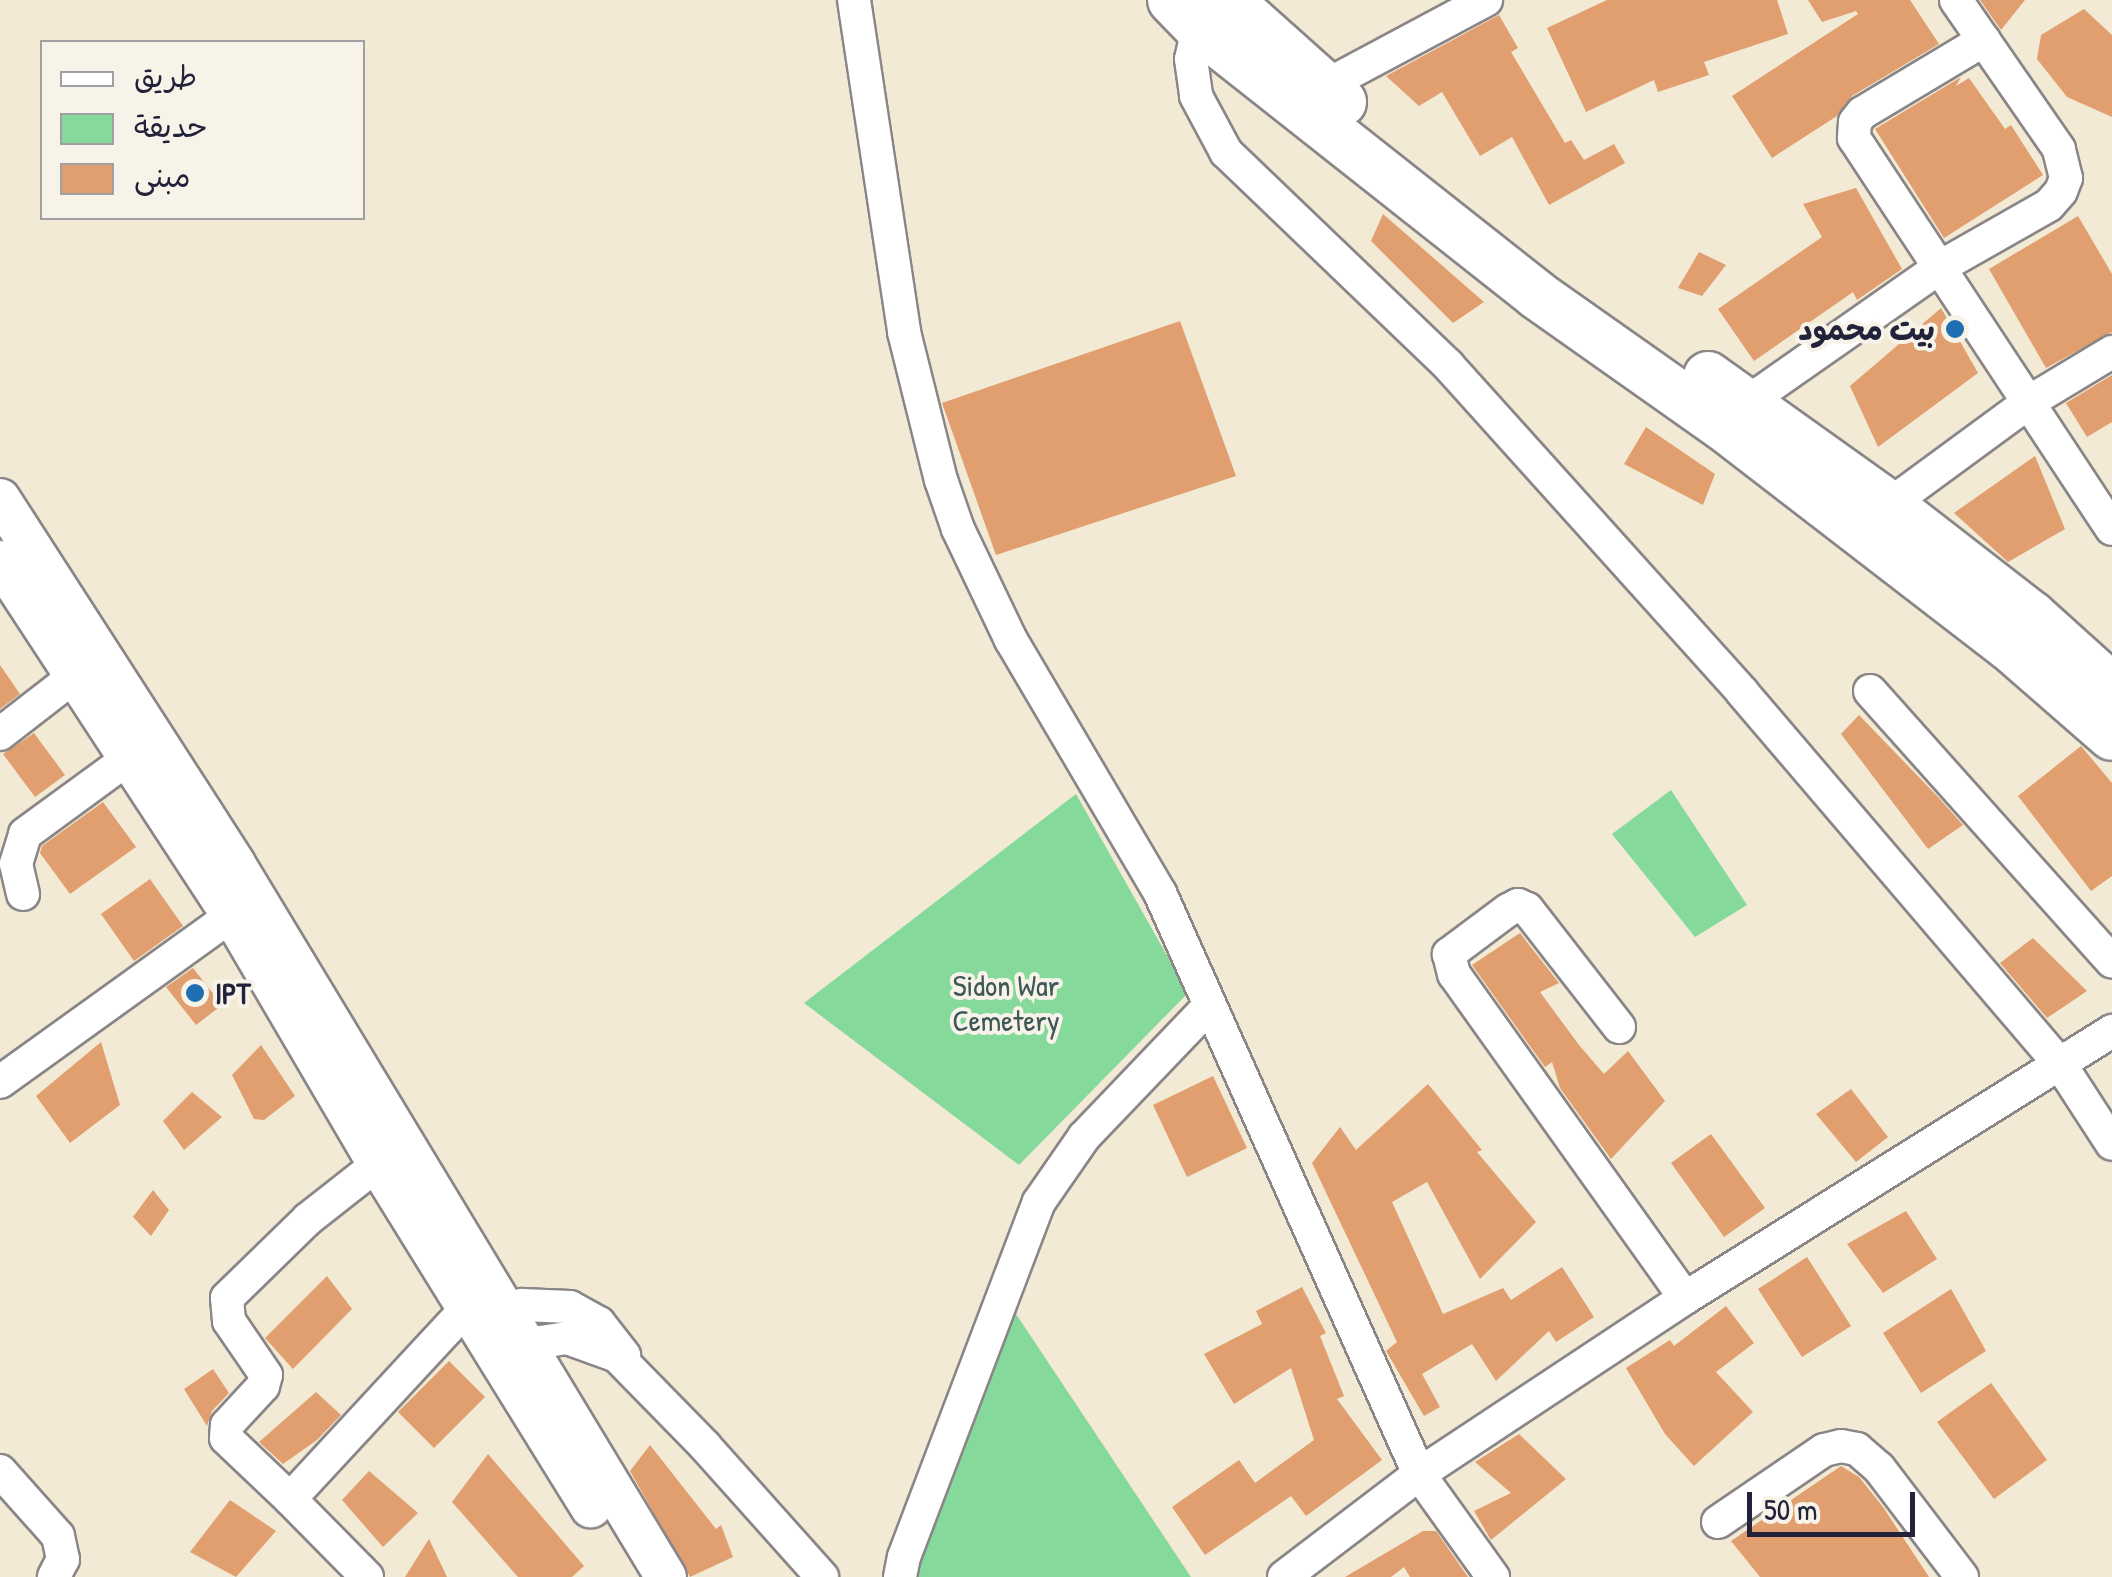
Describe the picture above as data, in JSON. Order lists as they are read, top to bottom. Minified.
{"parks":["Sidon War Cemetery"],"places":["بيت محمود","IPT"],"legend":["طريق","حديقة","مبنى"],"scale_bar":"50 m"}
